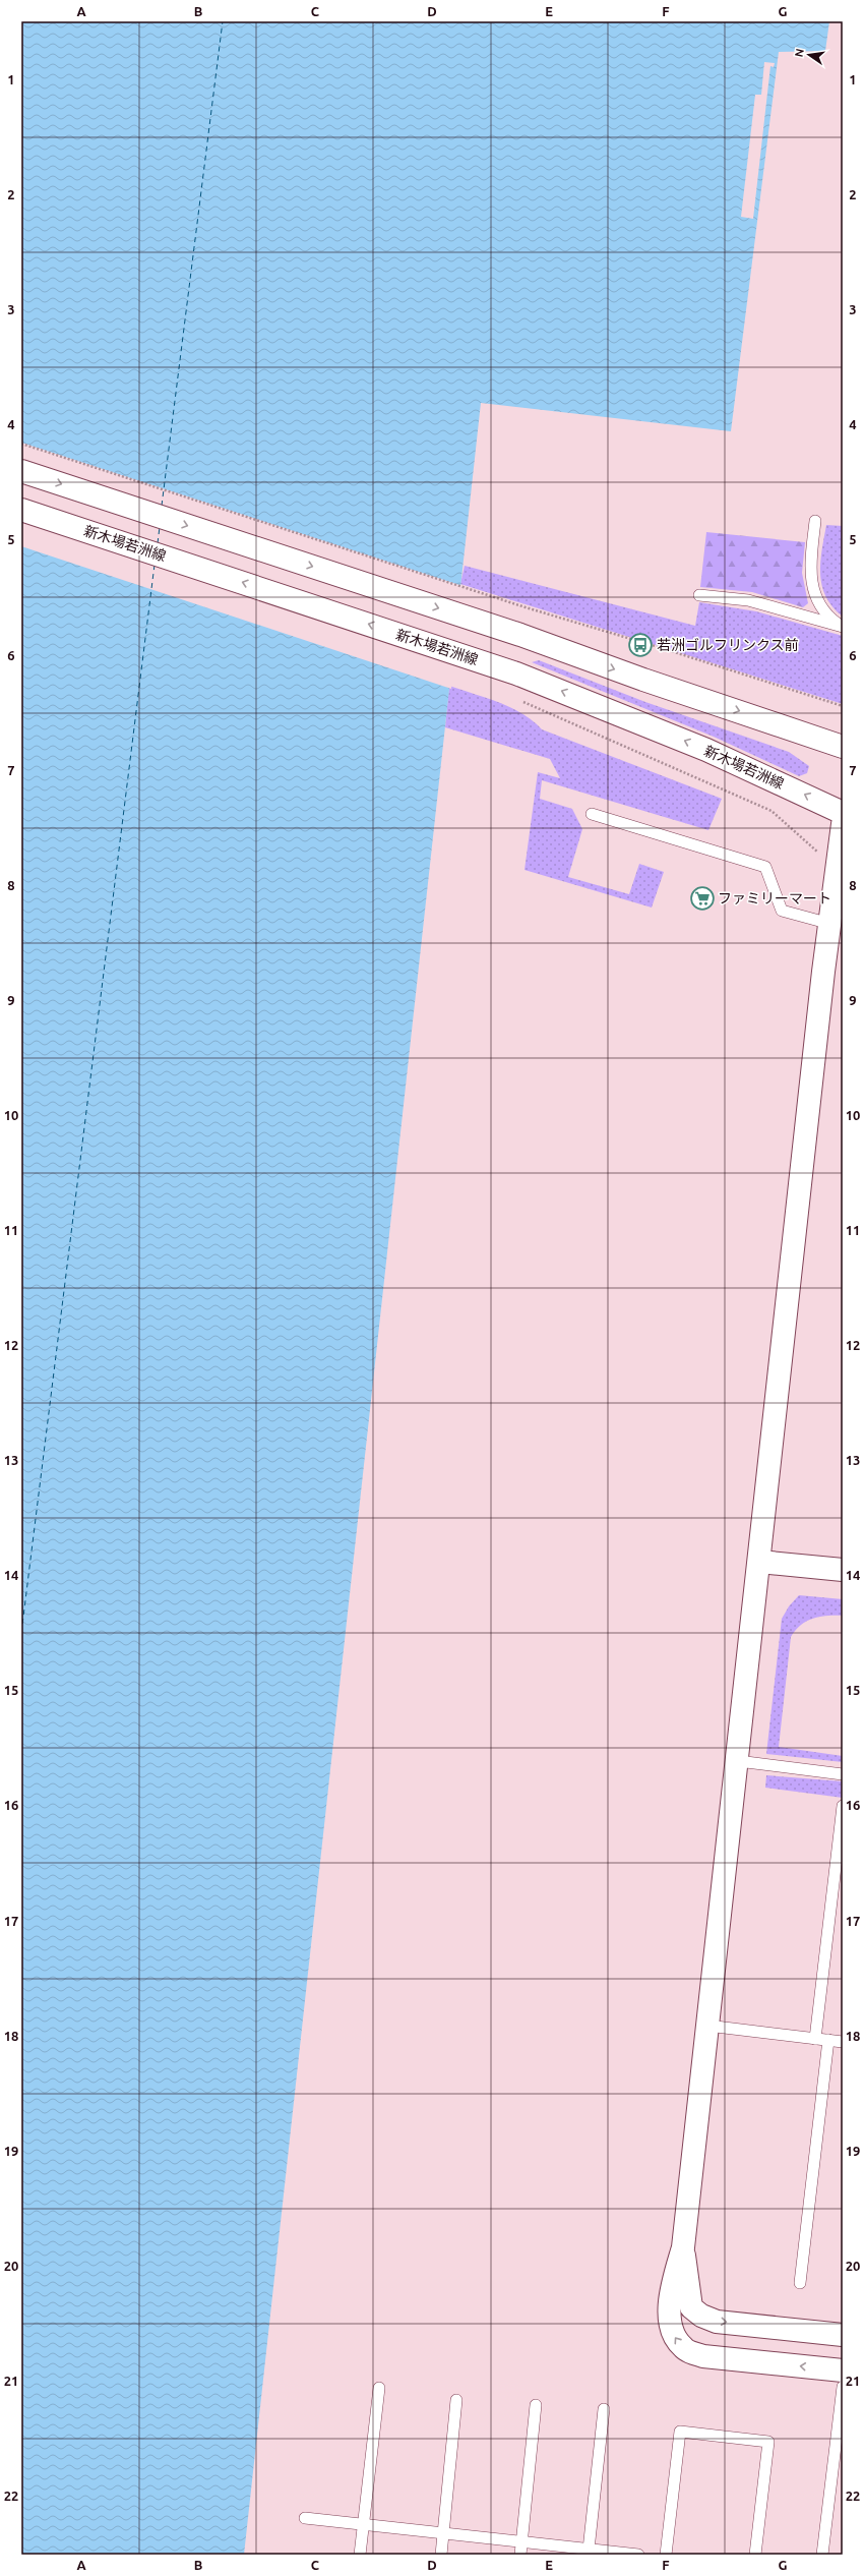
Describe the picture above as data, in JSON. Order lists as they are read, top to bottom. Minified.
{"streets":{"street":["新木場若洲線"]},"places":{"bus stop":["若洲ゴルフリンクス前"],"supermarket":["ファミリーマート"]},"north":"left","grid":{"columns":["A","B","C","D","E","F","G"],"rows":["1","2","3","4","5","6","7","8","9","10","11","12","13","14","15","16","17","18","19","20","21","22"]}}
